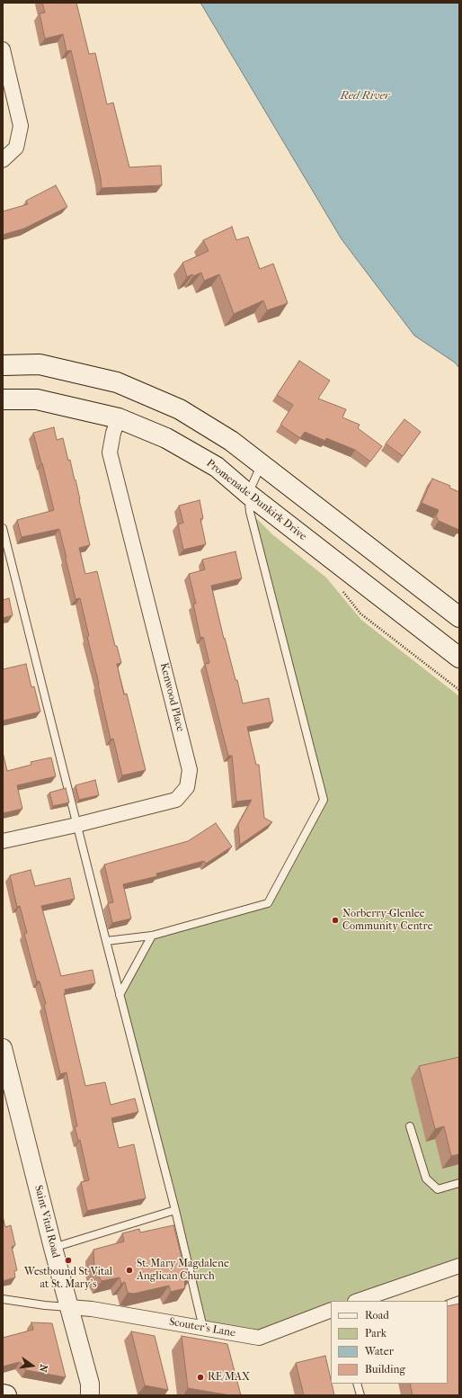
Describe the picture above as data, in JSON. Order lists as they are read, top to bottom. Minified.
{"streets":{"main road":["Promenade Dunkirk Drive"],"street":["Kenwood Place","Saint Vital Road","Scouter's Lane"]},"crossings":[["Promenade Dunkirk Drive","Kenwood Place"],["Saint Vital Road","Scouter's Lane"]],"water":["Red River"],"places":["Norberry-Glenlee Community Centre","Westbound St Vital at St. Mary's","St. Mary Magdalene Anglican Church","RE/MAX"],"legend":["Road","Park","Water","Building"],"north":"right"}
